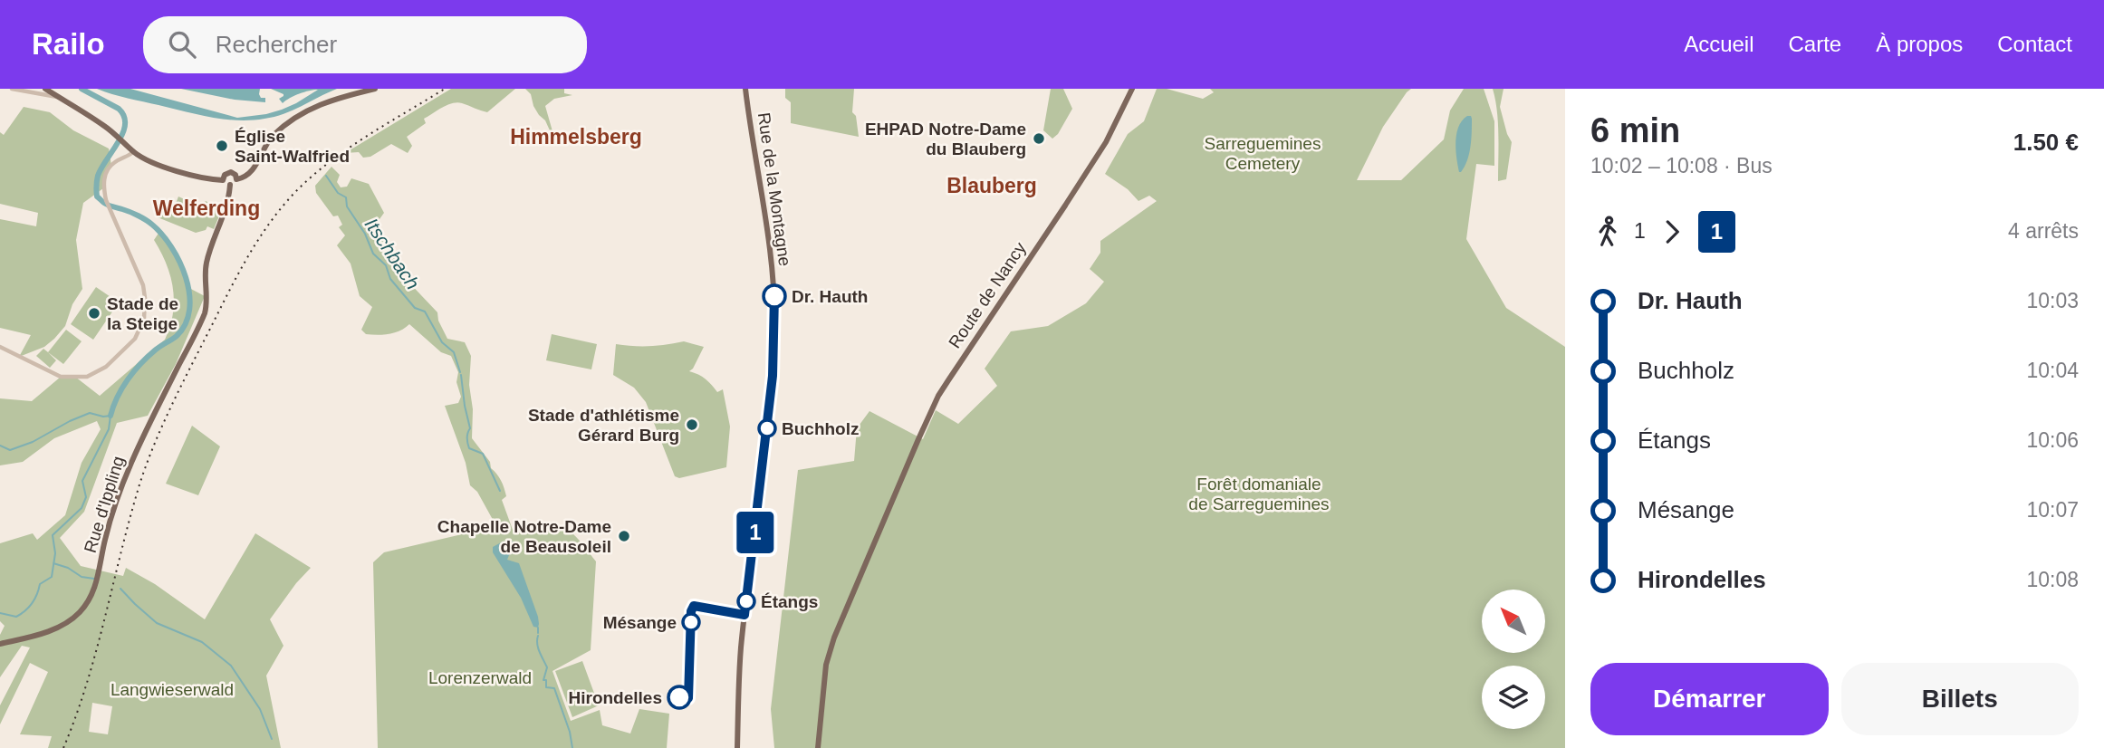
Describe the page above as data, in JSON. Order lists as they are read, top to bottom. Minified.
{"streets":{"main road":["Rue de la Montagne","Route de Nancy","Rue d'Ippling"]},"districts":["Himmelsberg","Blauberg","Welferding"],"water":["Itschbach"],"parks":["Sarreguemines Cemetery","Forêt domaniale de Sarreguemines","Lorenzerwald","Langwieserwald"],"places":["EHPAD Notre-Dame du Blauberg","Église Saint-Walfried","Dr. Hauth","Stade de la Steige","Stade d'athlétisme Gérard Burg","Buchholz","Chapelle Notre-Dame de Beausoleil","Étangs","Mésange","Hirondelles"],"lines":["bus line 1"],"north":"top left","page":{"header":"Railo","search":"Rechercher","nav":["Accueil","Carte","À propos","Contact"],"on_map":"1","heading":["6 min","10:02 – 10:08 · Bus","1.50 €"],"legs":["1","1","4 arrêts"],"list":[{"name":"Dr. Hauth","value":"10:03"},{"name":"Buchholz","value":"10:04"},{"name":"Étangs","value":"10:06"},{"name":"Mésange","value":"10:07"},{"name":"Hirondelles","value":"10:08"}],"buttons":["Démarrer","Billets"]}}
